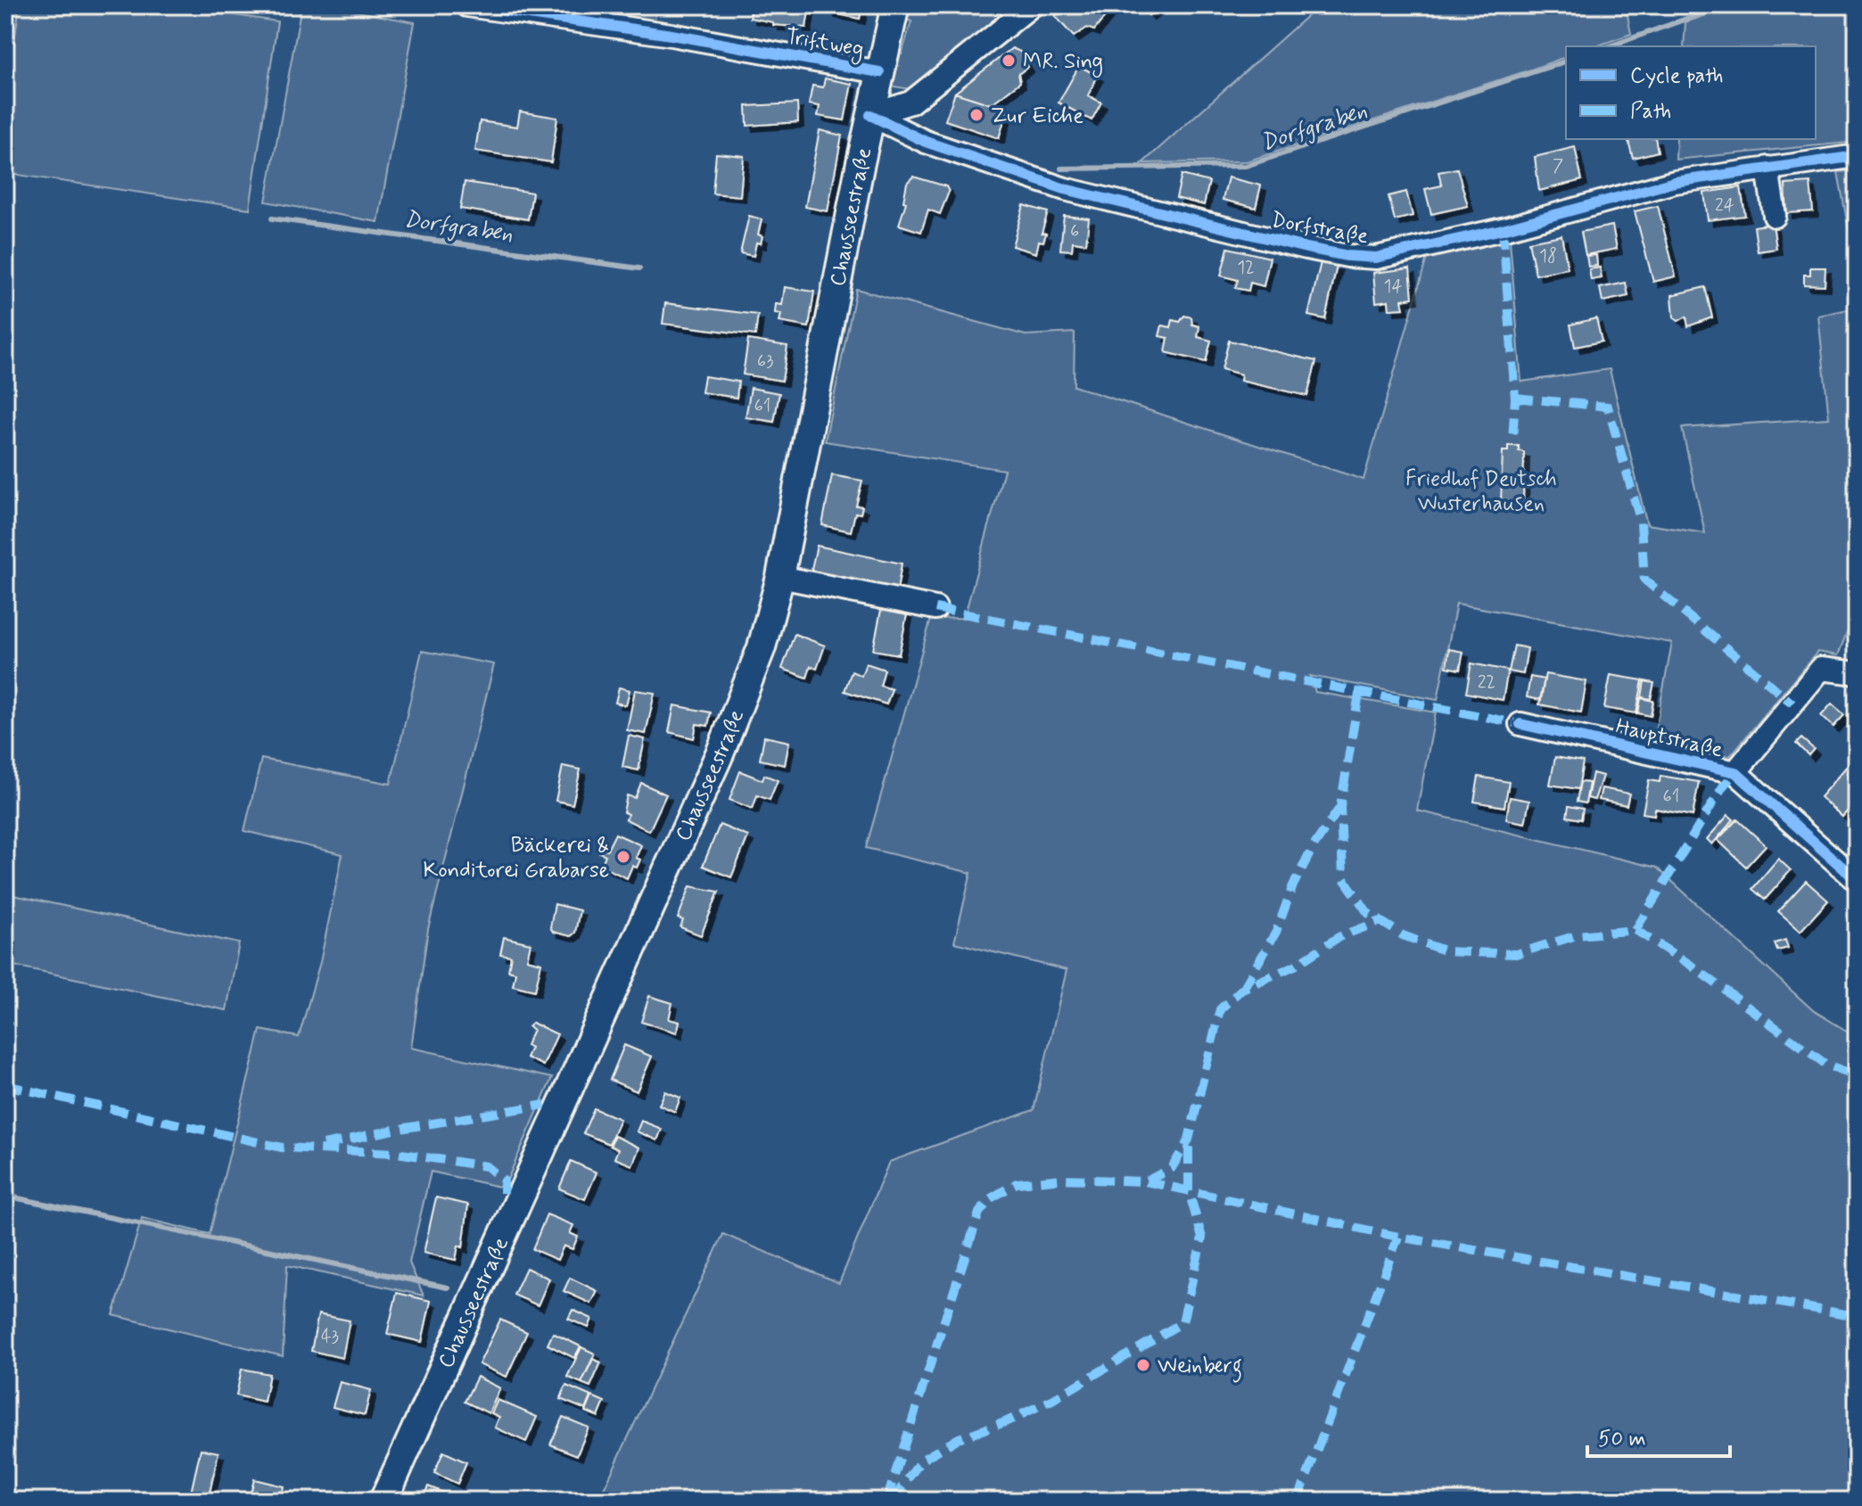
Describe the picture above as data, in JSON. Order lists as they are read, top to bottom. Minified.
{"streets":{"main road":["Chausseestraße"],"street":["Triftweg","Dorfstraße","Hauptstraße"]},"crossings":[["Triftweg","Chausseestraße"],["Chausseestraße","Dorfstraße"]],"water":["Dorfgraben"],"parks":["Friedhof Deutsch Wusterhausen"],"places":["MR. Sing","Zur Eiche","Bäckerei & Konditorei Grabarse","Weinberg"],"house_numbers":["7","24","6","18","12","14","63","61","22","61","43"],"legend":["Cycle path","Path"],"scale_bar":"50 m"}
